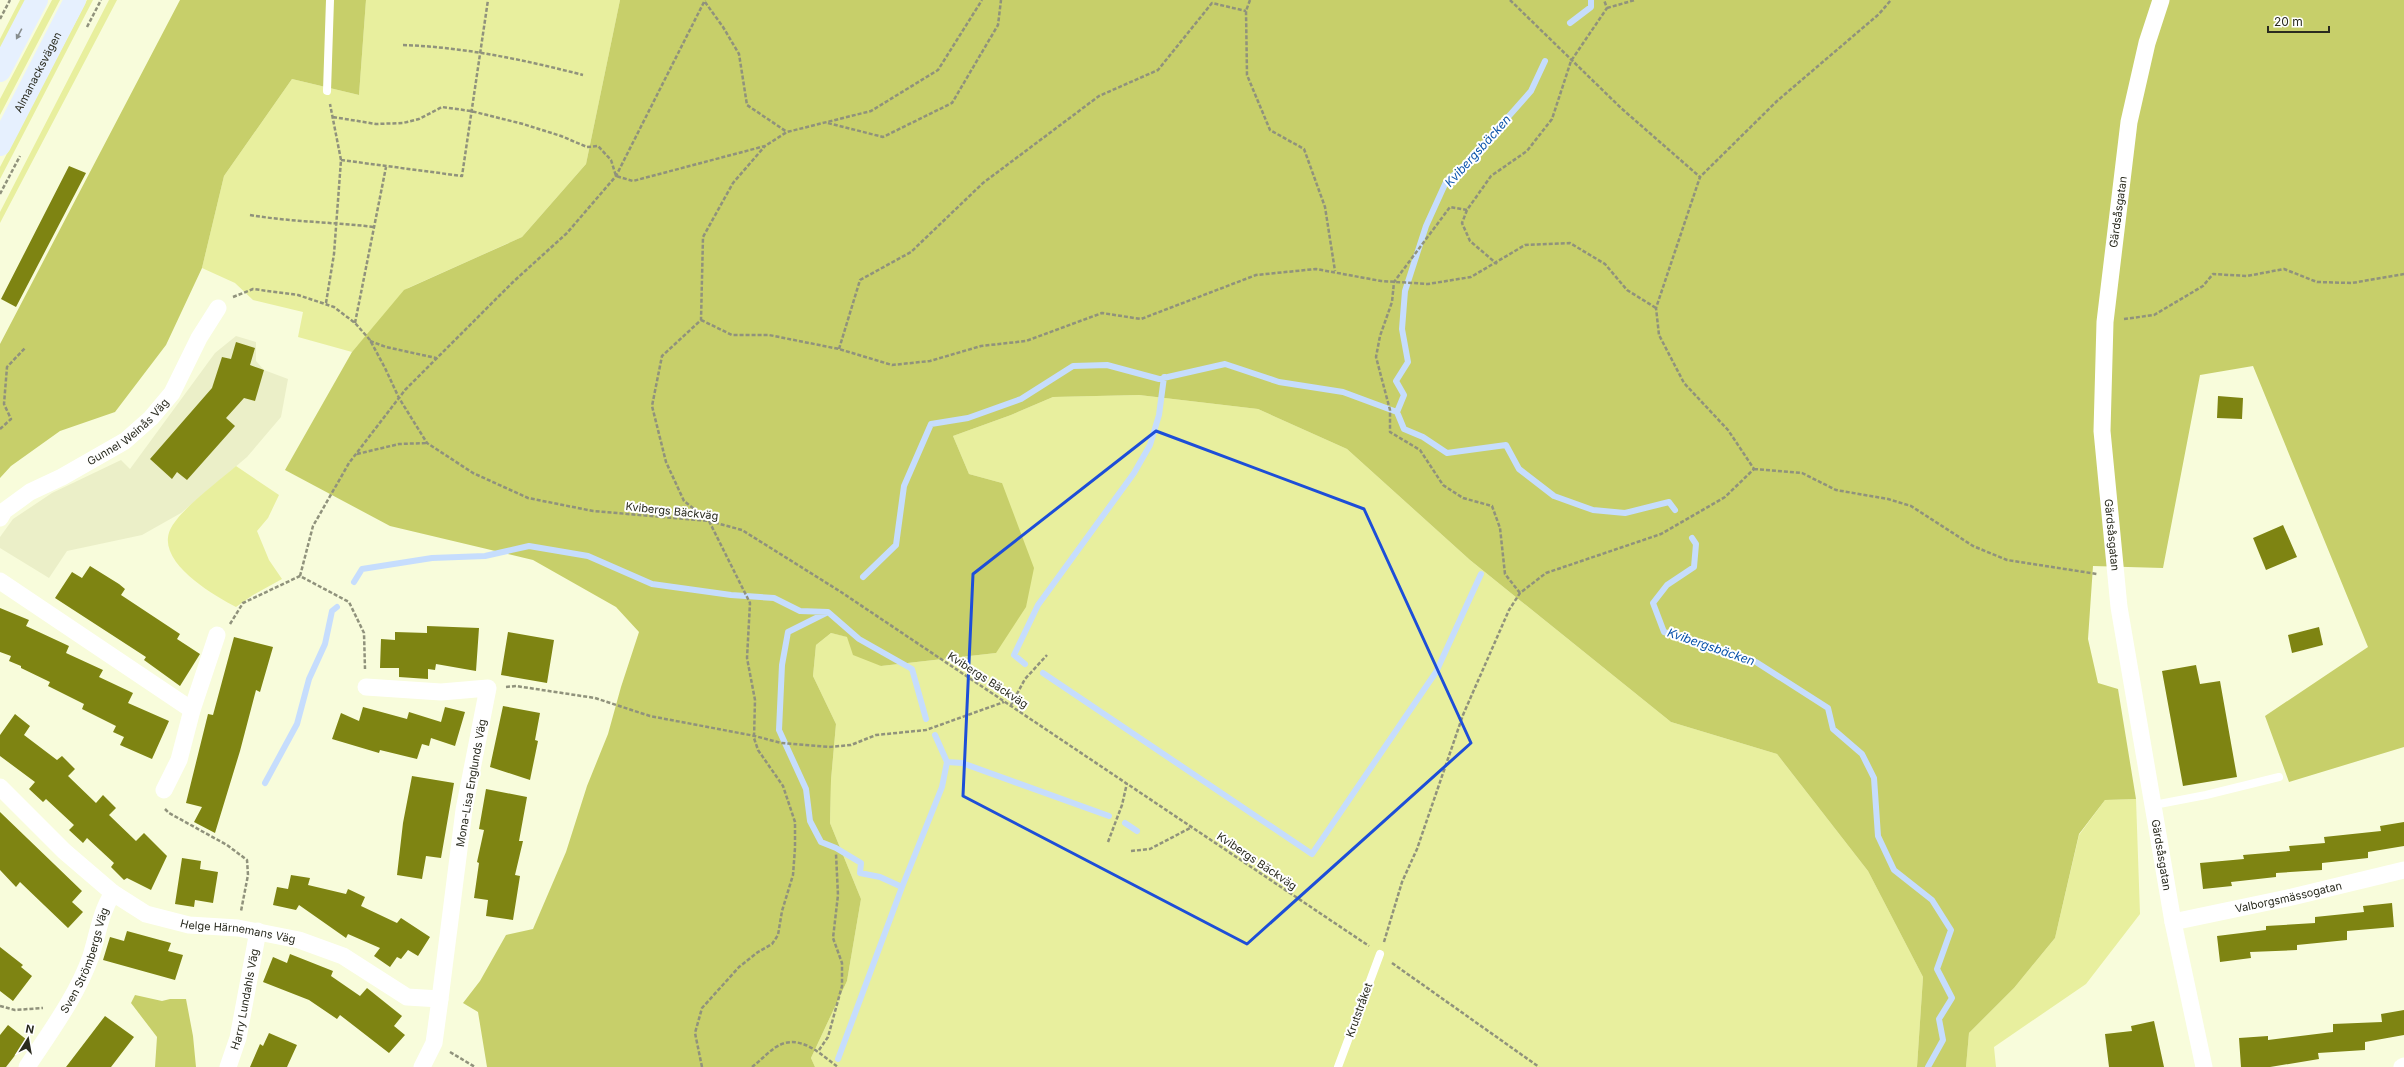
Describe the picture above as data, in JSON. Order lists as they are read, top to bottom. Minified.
{"streets":{"main road":["Almanacksvägen"],"street":["Gärdsåsgatan","Gunnel Weinås Väg","Mona-Lisa Englunds Väg","Valborgsmässogatan","Helge Härnemans Väg","Sven Strömbergs Väg","Harry Lundahls Väg"],"lane":["Krutstråket"],"path":["Kvibergs Bäckväg"]},"crossings":[["Gärdsåsgatan","Valborgsmässogatan"],["Kvibergs Bäckväg","Krutstråket"],["Mona-Lisa Englunds Väg","Helge Härnemans Väg"],["Helge Härnemans Väg","Sven Strömbergs Väg"],["Helge Härnemans Väg","Harry Lundahls Väg"]],"water":["Kvibergsbäcken"],"scale_bar":"20 m","north":"top"}
